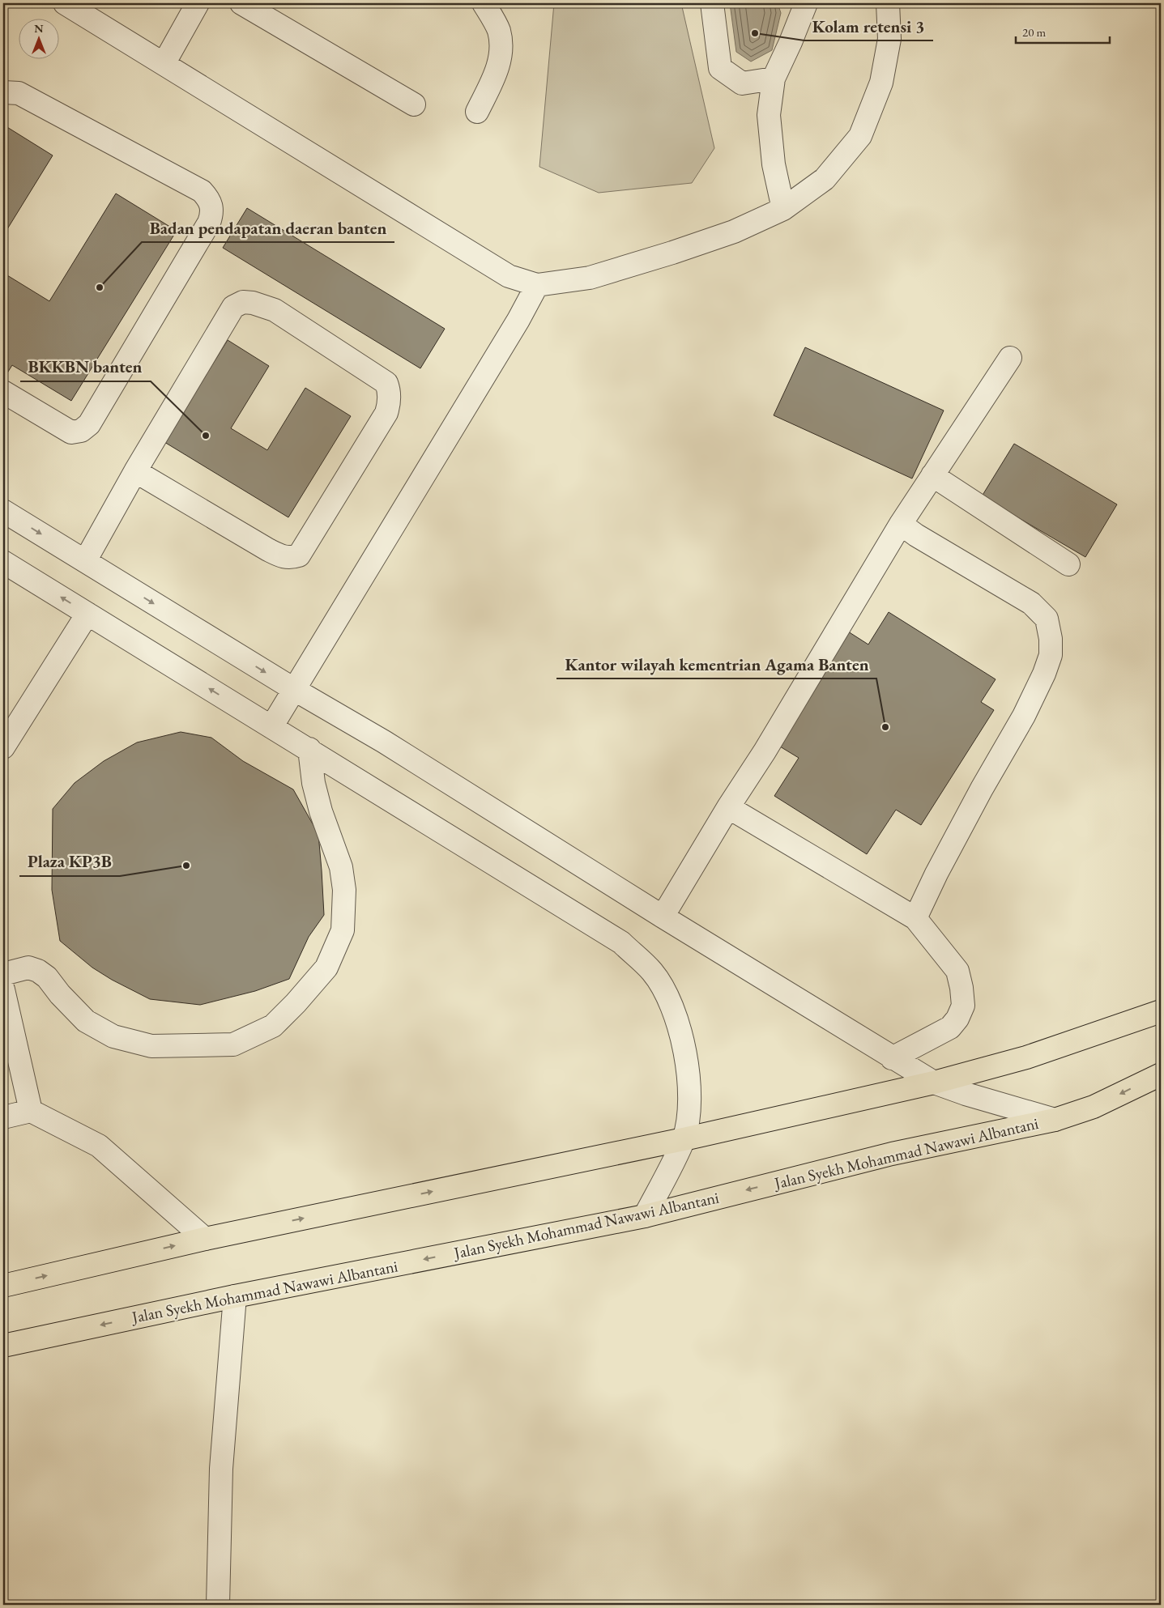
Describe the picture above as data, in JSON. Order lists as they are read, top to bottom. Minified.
{"streets":{"main road":["Jalan Syekh Mohammad Nawawi Albantani"]},"places":["Kolam retensi 3","Badan pendapatan daeran banten","BKKBN banten","Kantor wilayah kementrian Agama Banten","Plaza KP3B"],"scale_bar":"20 m","north":"top"}
